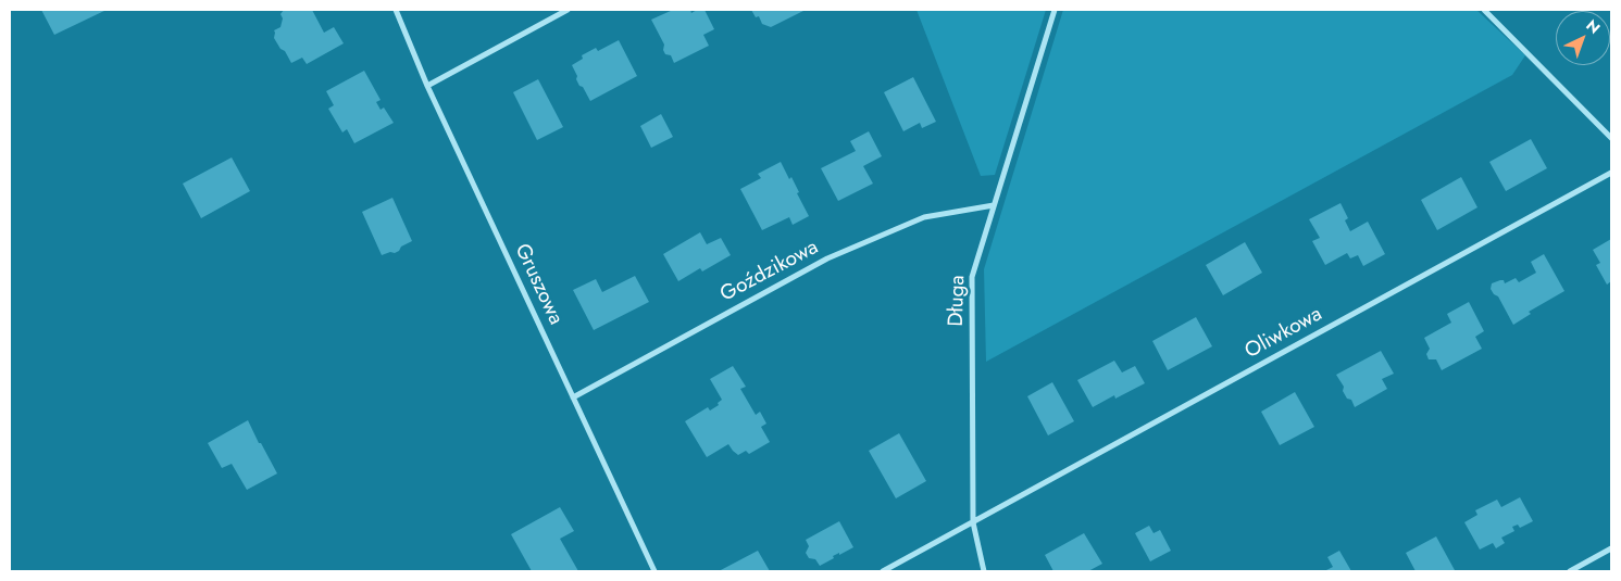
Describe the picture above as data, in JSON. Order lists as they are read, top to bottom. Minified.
{"streets":{"street":["Goździkowa","Gruszowa","Długa","Oliwkowa"]},"crossings":[["Goździkowa","Gruszowa"],["Goździkowa","Długa"],["Długa","Oliwkowa"]],"north":"top right"}
